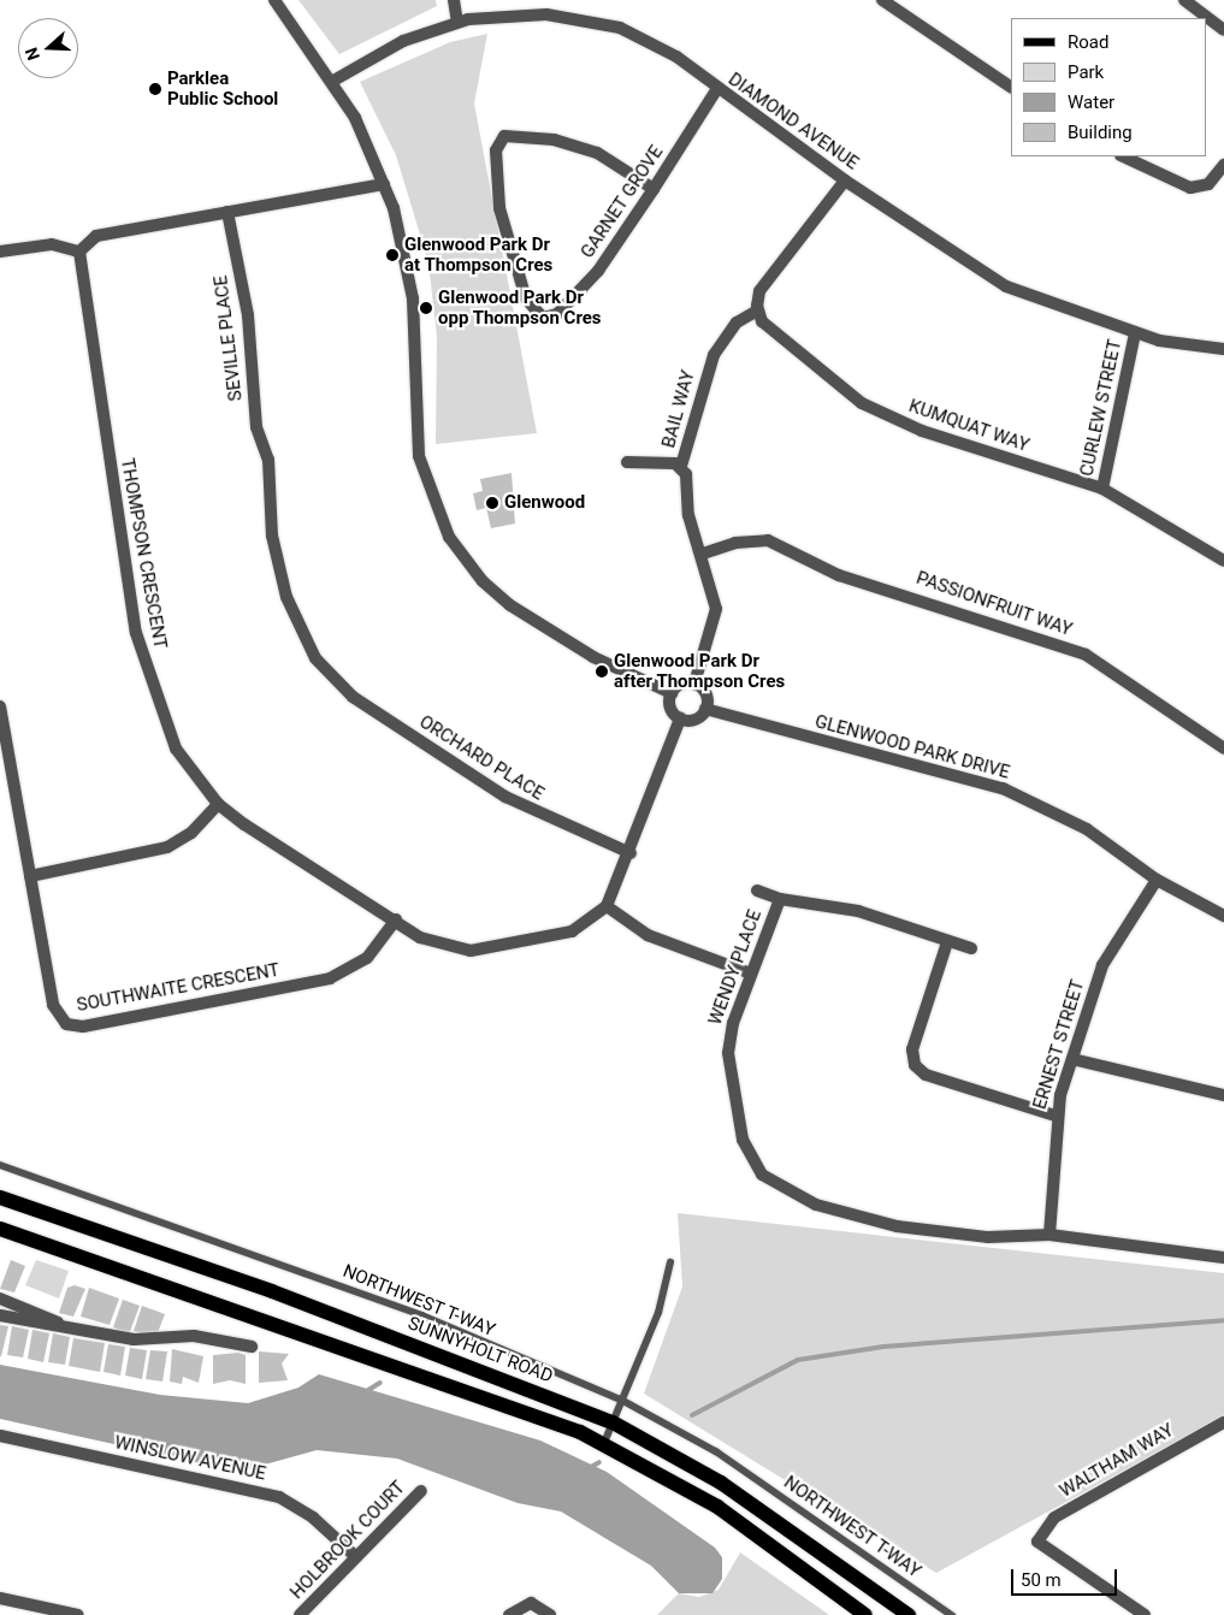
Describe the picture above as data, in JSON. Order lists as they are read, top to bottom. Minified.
{"streets":{"main road":["SUNNYHOLT ROAD"],"street":["DIAMOND AVENUE","GARNET GROVE","SEVILLE PLACE","CURLEW STREET","BAIL WAY","KUMQUAT WAY","THOMPSON CRESCENT","PASSIONFRUIT WAY","GLENWOOD PARK DRIVE","ORCHARD PLACE","WENDY PLACE","SOUTHWAITE CRESCENT","ERNEST STREET","WINSLOW AVENUE","WALTHAM WAY","HOLBROOK COURT"],"lane":["NORTHWEST T-WAY"]},"crossings":[["DIAMOND AVENUE","GARNET GROVE"],["DIAMOND AVENUE","CURLEW STREET"],["SEVILLE PLACE","ORCHARD PLACE"],["CURLEW STREET","KUMQUAT WAY"],["BAIL WAY","KUMQUAT WAY"],["THOMPSON CRESCENT","GLENWOOD PARK DRIVE"],["THOMPSON CRESCENT","ORCHARD PLACE"],["THOMPSON CRESCENT","SOUTHWAITE CRESCENT"],["GLENWOOD PARK DRIVE","ERNEST STREET"],["WENDY PLACE","ERNEST STREET"],["WINSLOW AVENUE","HOLBROOK COURT"]],"places":["Parklea Public School","Glenwood Park Dr at Thompson Cres","Glenwood Park Dr opp Thompson Cres","Glenwood","Glenwood Park Dr after Thompson Cres"],"legend":["Road","Park","Water","Building"],"scale_bar":"50 m","north":"left"}
